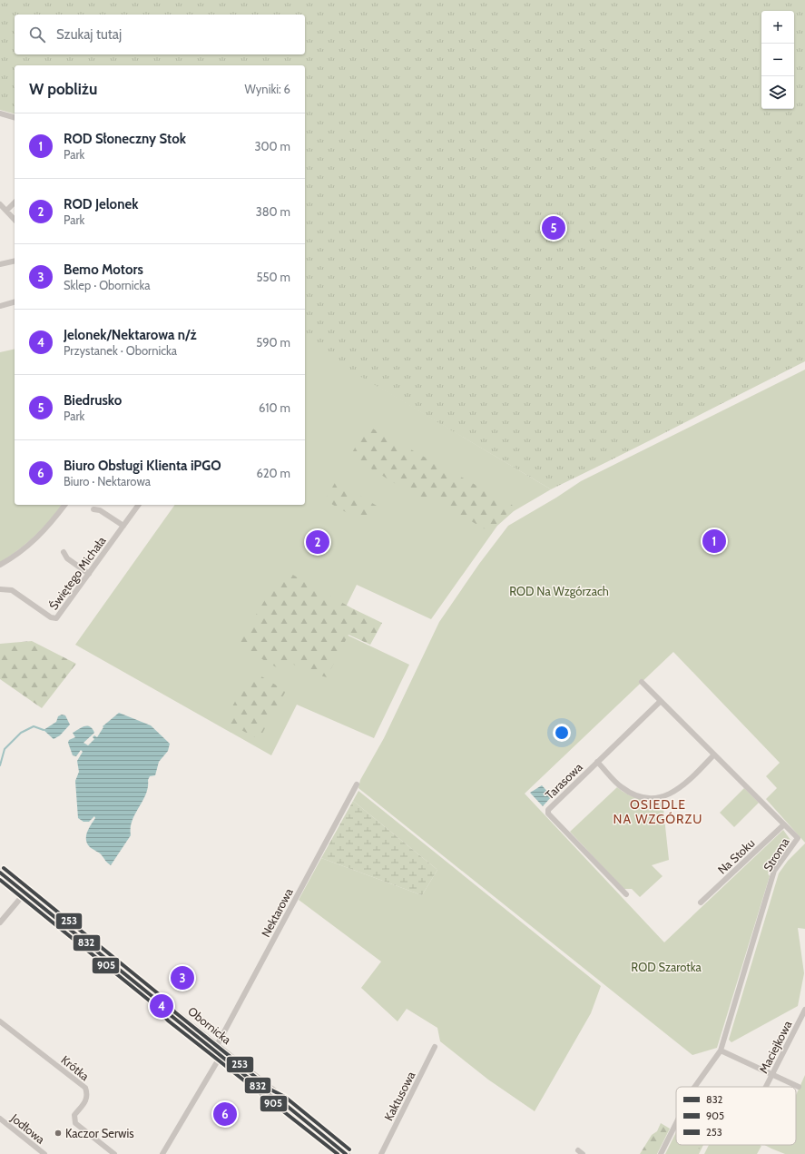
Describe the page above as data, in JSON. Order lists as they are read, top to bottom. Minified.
{"streets":{"main road":["Obornicka"],"street":["Świętego Michała","Tarasowa","Stroma","Na Stoku","Nektarowa","Maciejkowa","Krótka","Kaktusowa","Jodłowa"]},"crossings":[["Tarasowa","Stroma"],["Stroma","Na Stoku"],["Nektarowa","Obornicka"]],"districts":["OSIEDLE NA WZGÓRZU"],"parks":["ROD Na Wzgórzach","ROD Szarotka"],"places":["Kaczor Serwis"],"lines":["transit line 253","transit line 832","transit line 905"],"legend":["832","905","253"],"page":{"map_buttons":["+","−"],"search":"Szukaj tutaj","heading":["W pobliżu","Wyniki: 6"],"list":[{"mark":"1","name":"ROD Słoneczny Stok","note":"Park","value":"300 m"},{"mark":"2","name":"ROD Jelonek","note":"Park","value":"380 m"},{"mark":"3","name":"Bemo Motors","note":"Sklep · Obornicka","value":"550 m"},{"mark":"4","name":"Jelonek/Nektarowa n/ż","note":"Przystanek · Obornicka","value":"590 m"},{"mark":"5","name":"Biedrusko","note":"Park","value":"610 m"},{"mark":"6","name":"Biuro Obsługi Klienta iPGO","note":"Biuro · Nektarowa","value":"620 m"}],"pins":["5","1","2","3","4","6"]}}
